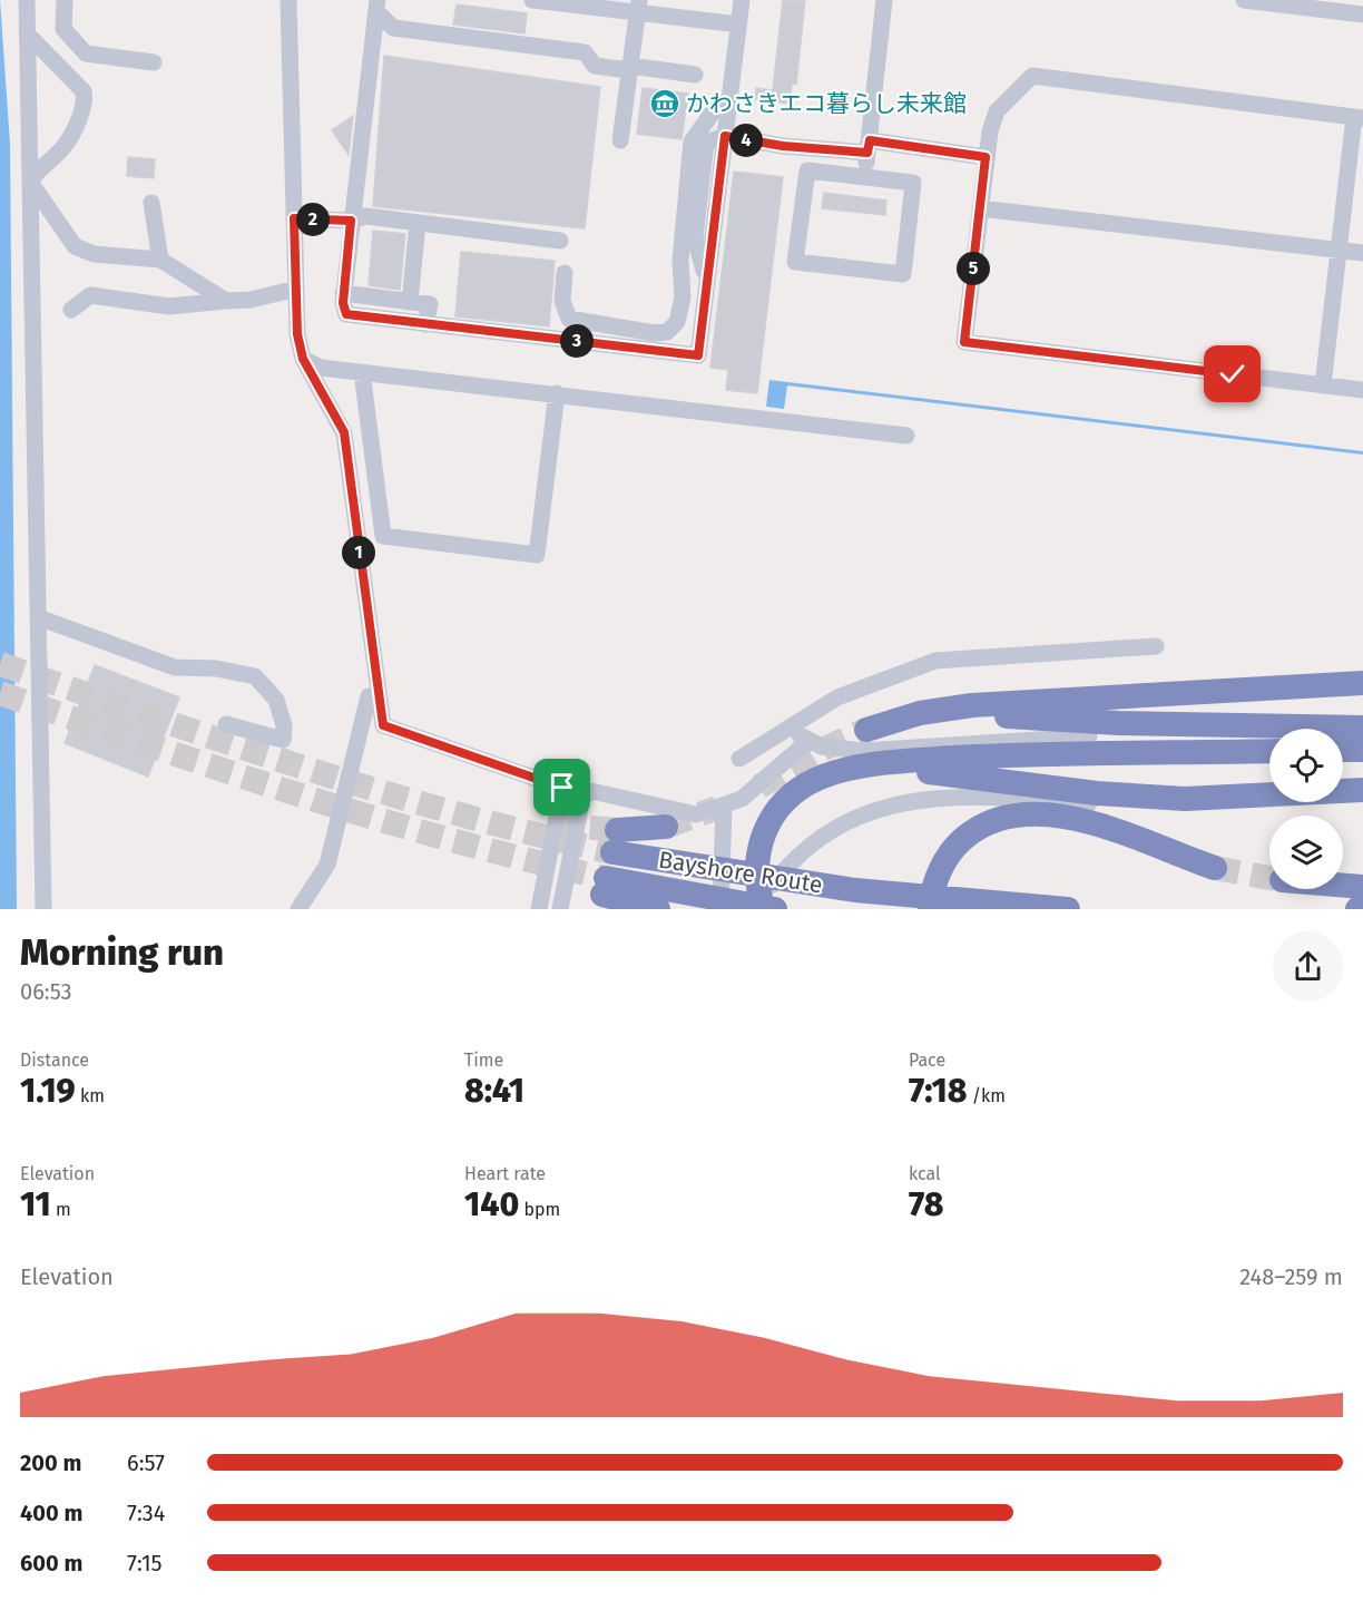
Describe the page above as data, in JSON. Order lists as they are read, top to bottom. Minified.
{"streets":{"highway":["Bayshore Route"]},"places":{"museum":["かわさきエコ暮らし未来館"]},"page":{"pins":["4","2","5","3","1"],"heading":["Morning run","06:53"],"stats":[["Distance","1.19 km"],["Time","8:41"],["Pace","7:18 /km"],["Elevation","11 m"],["Heart rate","140 bpm"],["kcal","78"]],"chart":["Elevation","248–259 m"],"list":[{"name":"200 m","note":"6:57"},{"name":"400 m","note":"7:34"},{"name":"600 m","note":"7:15"}]}}
